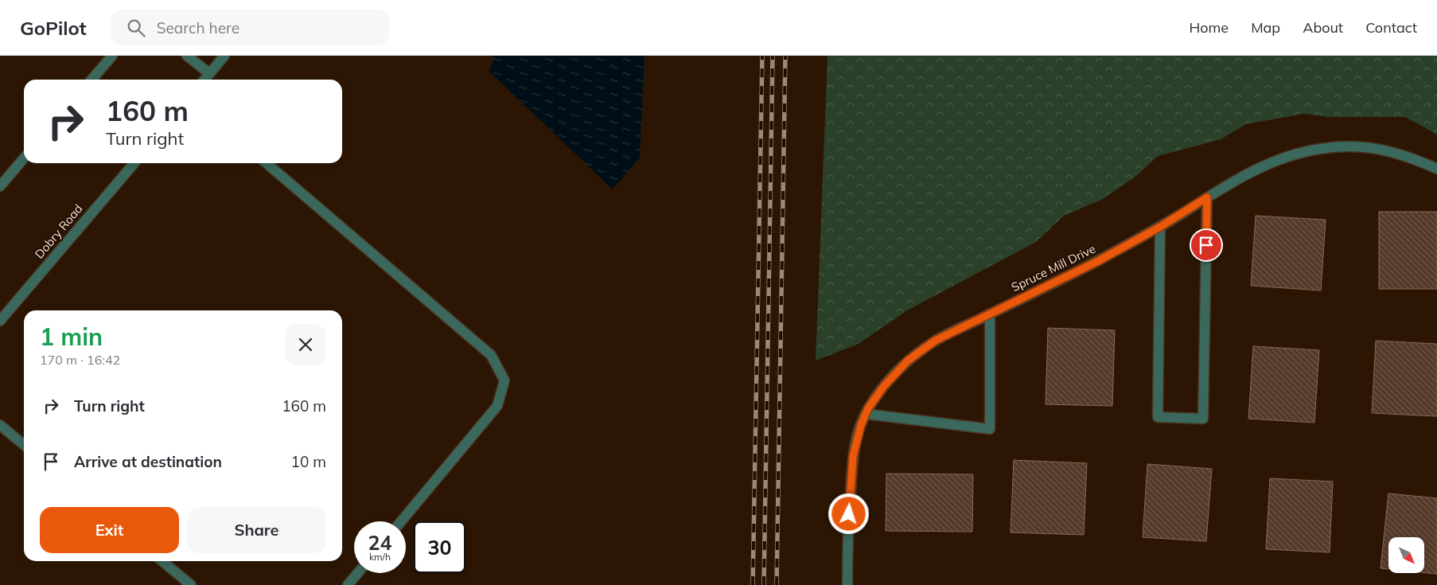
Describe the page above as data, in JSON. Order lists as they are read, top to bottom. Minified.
{"streets":{"street":["Dobry Road","Spruce Mill Drive"]},"north":"bottom right","page":{"header":"GoPilot","search":"Search here","nav":["Home","Map","About","Contact"],"turn":["160 m","Turn right"],"heading":["1 min","170 m · 16:42"],"list":[{"name":"Turn right","value":"160 m"},{"name":"Arrive at destination","value":"10 m"}],"buttons":["Exit","Share"],"speed":"24 km/h","limit":"30"}}
